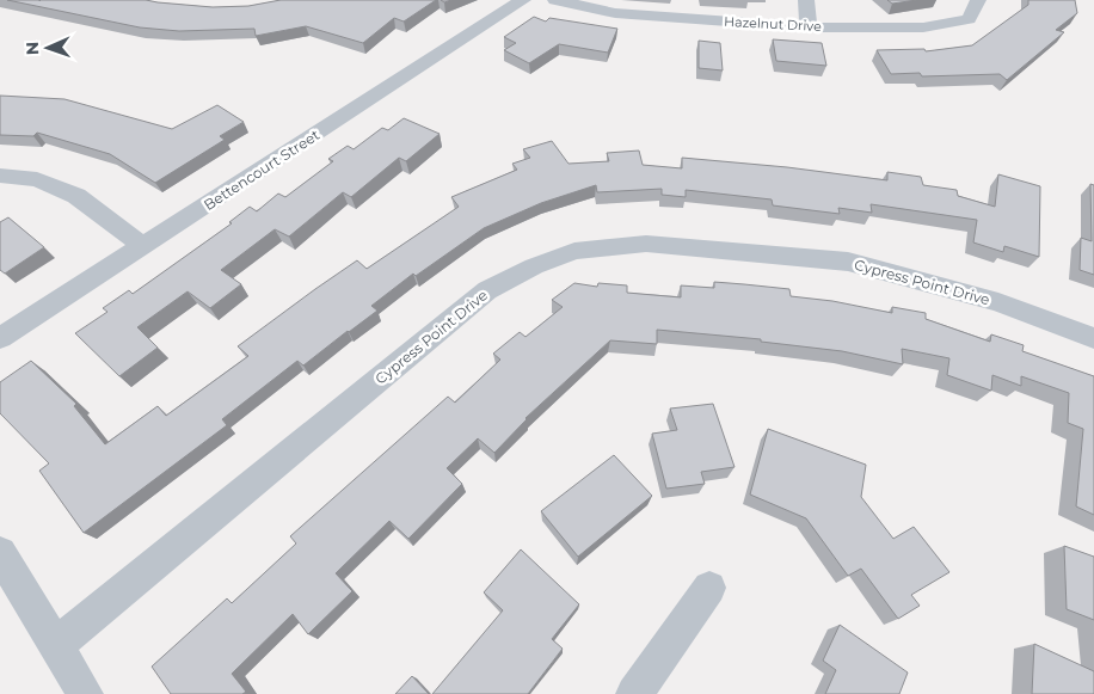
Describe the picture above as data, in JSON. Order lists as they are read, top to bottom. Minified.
{"streets":{"street":["Hazelnut Drive","Bettencourt Street","Cypress Point Drive"]},"north":"left"}
